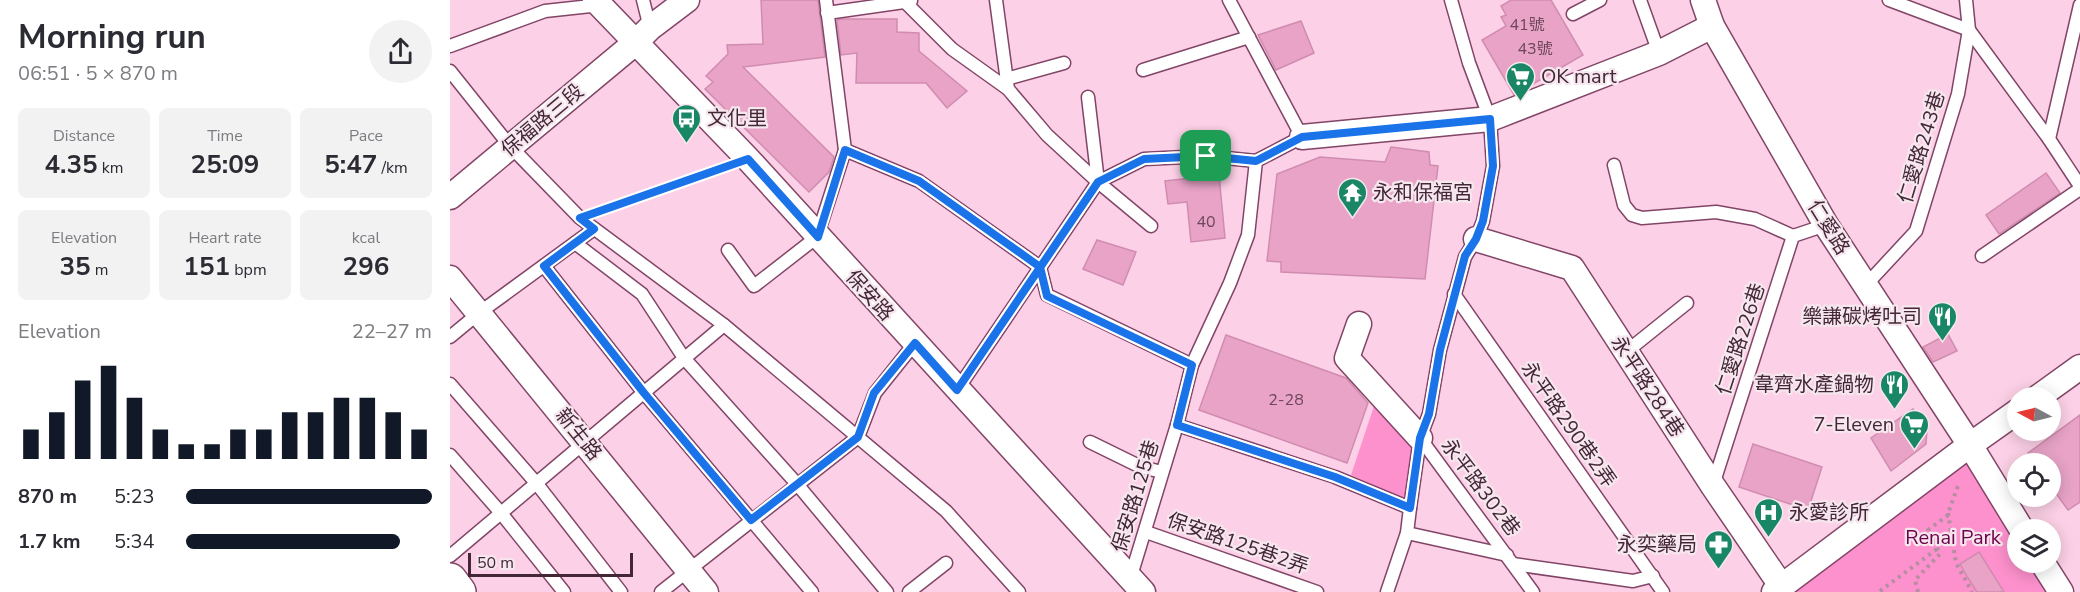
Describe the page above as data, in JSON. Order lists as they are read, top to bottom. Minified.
{"streets":{"street":["保福路三段","仁愛路","保安路","永平路284巷","新生路"],"lane":["仁愛路243巷","仁愛路226巷","永平路290巷2弄","永平路302巷","保安路125巷","保安路125巷2弄"]},"crossings":[["保福路三段","保安路"],["仁愛路243巷","仁愛路"],["保安路","保安路125巷"],["仁愛路226巷","永平路284巷"],["永平路290巷2弄","永平路302巷"],["保安路125巷","保安路125巷2弄"]],"parks":["Renai Park"],"places":{"supermarket":["OK mart","7-Eleven"],"bus stop":["文化里"],"temple":["永和保福宮"],"restaurant":["樂謙碳烤吐司","韋齊水產鍋物"],"hospital":["永愛診所"],"pharmacy":["永奕藥局"]},"house_numbers":["41號","43號","40","2-28"],"scale_bar":"50 m","north":"left","page":{"heading":["Morning run","06:51 · 5 × 870 m"],"stats":[["Distance","4.35 km"],["Time","25:09"],["Pace","5:47 /km"],["Elevation","35 m"],["Heart rate","151 bpm"],["kcal","296"]],"chart":["Elevation","22–27 m"],"list":[{"name":"870 m","note":"5:23"},{"name":"1.7 km","note":"5:34"}],"scale":"50 m"}}
